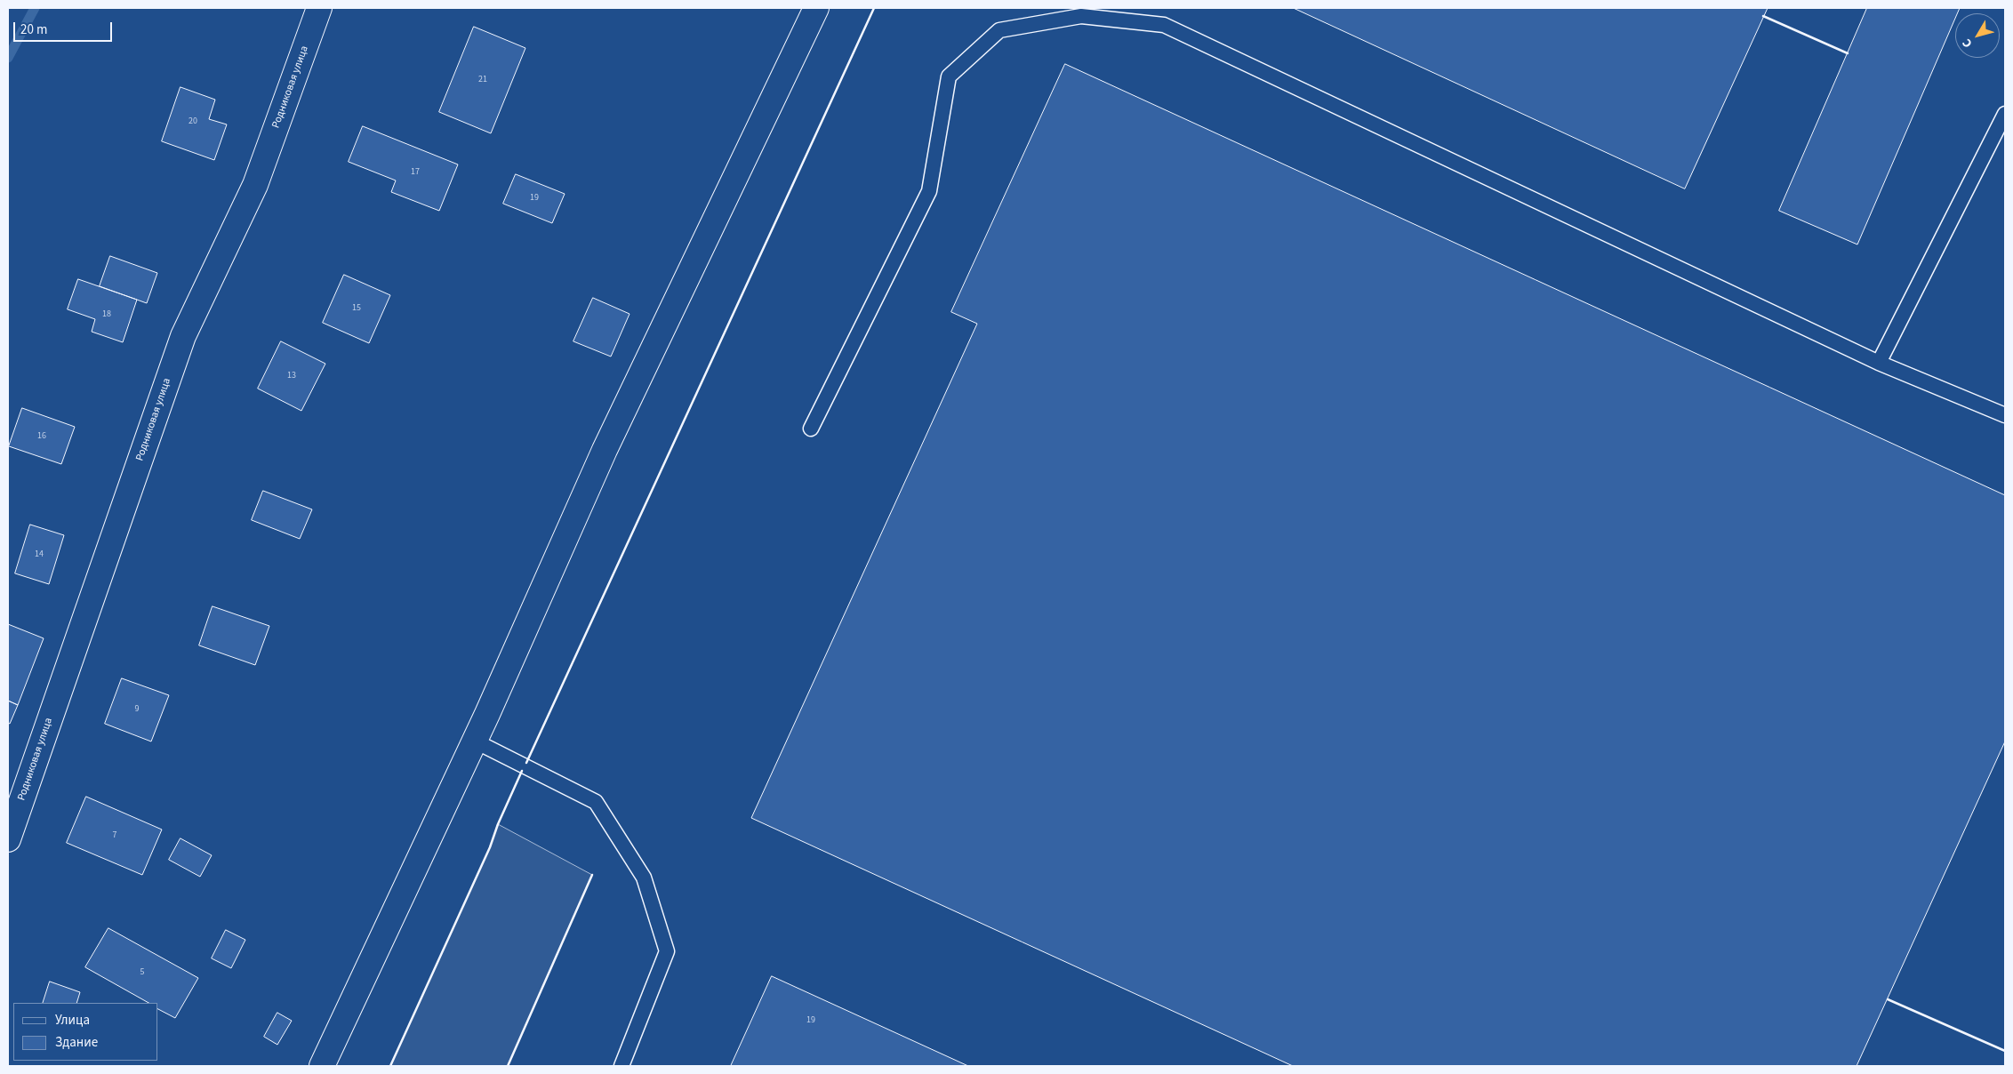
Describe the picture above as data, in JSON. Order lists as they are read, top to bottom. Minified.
{"streets":{"street":["Родниковая улица"]},"house_numbers":["21","20","17","19","15","18","13","16","14","9","7","5","19"],"legend":["Улица","Здание"],"scale_bar":"20 m","north":"bottom left"}
